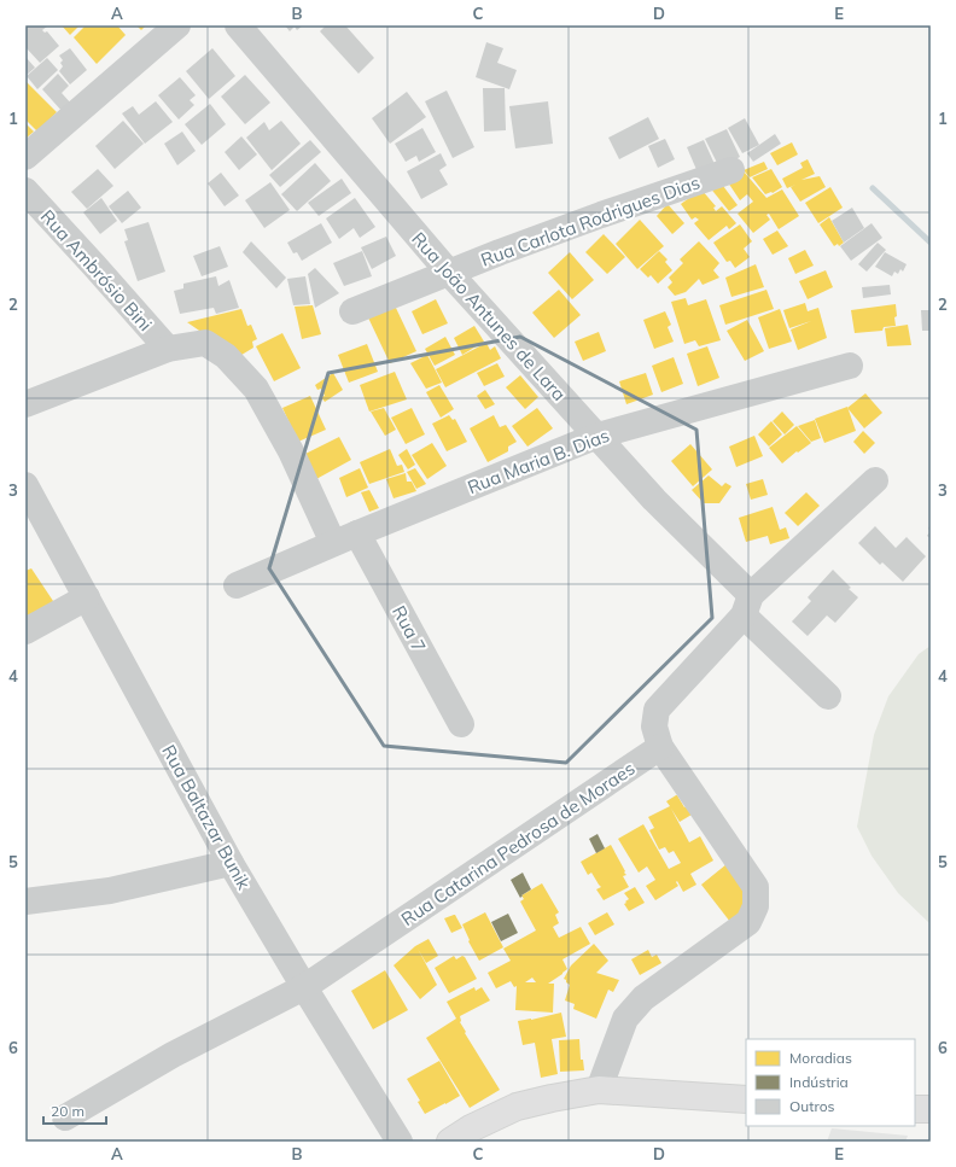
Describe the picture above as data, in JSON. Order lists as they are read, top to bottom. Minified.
{"streets":{"street":["Rua Carlota Rodrigues Dias","Rua Ambrósio Bini","Rua João Antunes de Lara","Rua Maria B. Dias","Rua 7","Rua Baltazar Bunik","Rua Catarina Pedrosa de Moraes"]},"crossings":[["Rua Carlota Rodrigues Dias","Rua João Antunes de Lara"],["Rua João Antunes de Lara","Rua Maria B. Dias"],["Rua Maria B. Dias","Rua 7"],["Rua Baltazar Bunik","Rua Catarina Pedrosa de Moraes"]],"legend":["Moradias","Indústria","Outros"],"scale_bar":"20 m","grid":{"columns":["A","B","C","D","E"],"rows":["1","2","3","4","5","6"]}}
